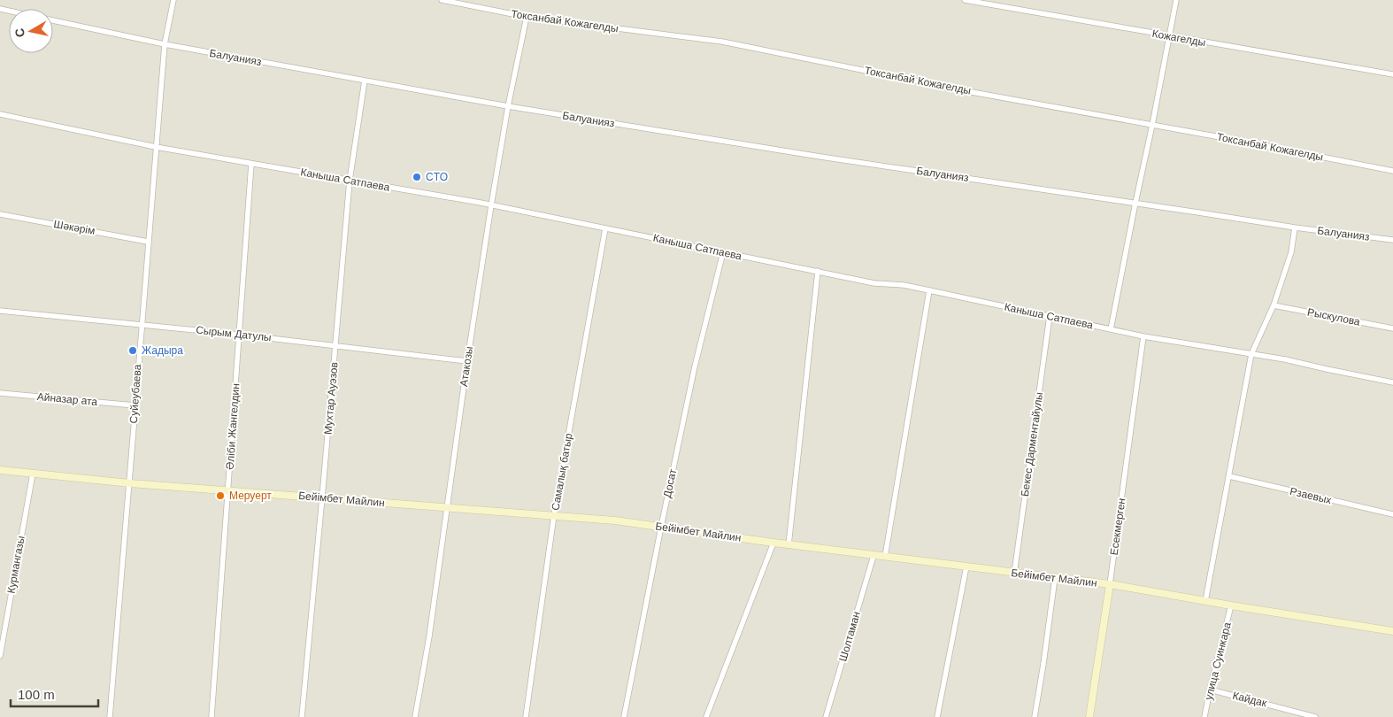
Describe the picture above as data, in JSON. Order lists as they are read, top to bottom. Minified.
{"streets":{"street":["Токсанбай Кожагелды","Кожагелды","Балуанияз","Каныша Сатпаева","Шәкәрім","Рыскулова","Сырым Датулы","Атакозы","Суйеубаева","Мухтар Ауэзов","Айназар ата","Әліби Жангелдин","Бекес Дарментайулы","Самалық батыр","Досат","Рзаевых","Бейімбет Майлин","Eсекмерген","Курмангазы","Шолтаман","улица Суинкара","Кайдак"]},"crossings":[["Токсанбай Кожагелды","Атакозы"],["Балуанияз","Атакозы"],["Балуанияз","Суйеубаева"],["Балуанияз","Мухтар Ауэзов"],["Каныша Сатпаева","Атакозы"],["Каныша Сатпаева","Суйеубаева"],["Каныша Сатпаева","Мухтар Ауэзов"],["Каныша Сатпаева","Әліби Жангелдин"],["Каныша Сатпаева","Бекес Дарментайулы"],["Каныша Сатпаева","Самалық батыр"],["Каныша Сатпаева","Досат"],["Каныша Сатпаева","Eсекмерген"],["Шәкәрім","Суйеубаева"],["Сырым Датулы","Атакозы"],["Сырым Датулы","Суйеубаева"],["Сырым Датулы","Мухтар Ауэзов"],["Сырым Датулы","Әліби Жангелдин"],["Атакозы","Бейімбет Майлин"],["Суйеубаева","Айназар ата"],["Суйеубаева","Бейімбет Майлин"],["Мухтар Ауэзов","Бейімбет Майлин"],["Әліби Жангелдин","Бейімбет Майлин"],["Бекес Дарментайулы","Бейімбет Майлин"],["Самалық батыр","Бейімбет Майлин"],["Досат","Бейімбет Майлин"],["Бейімбет Майлин","Eсекмерген"],["Бейімбет Майлин","Курмангазы"],["Бейімбет Майлин","Шолтаман"],["Бейімбет Майлин","улица Суинкара"],["улица Суинкара","Кайдак"]],"places":["CTO","Жадыра","Меруерт"],"scale_bar":"100 m","north":"left"}
